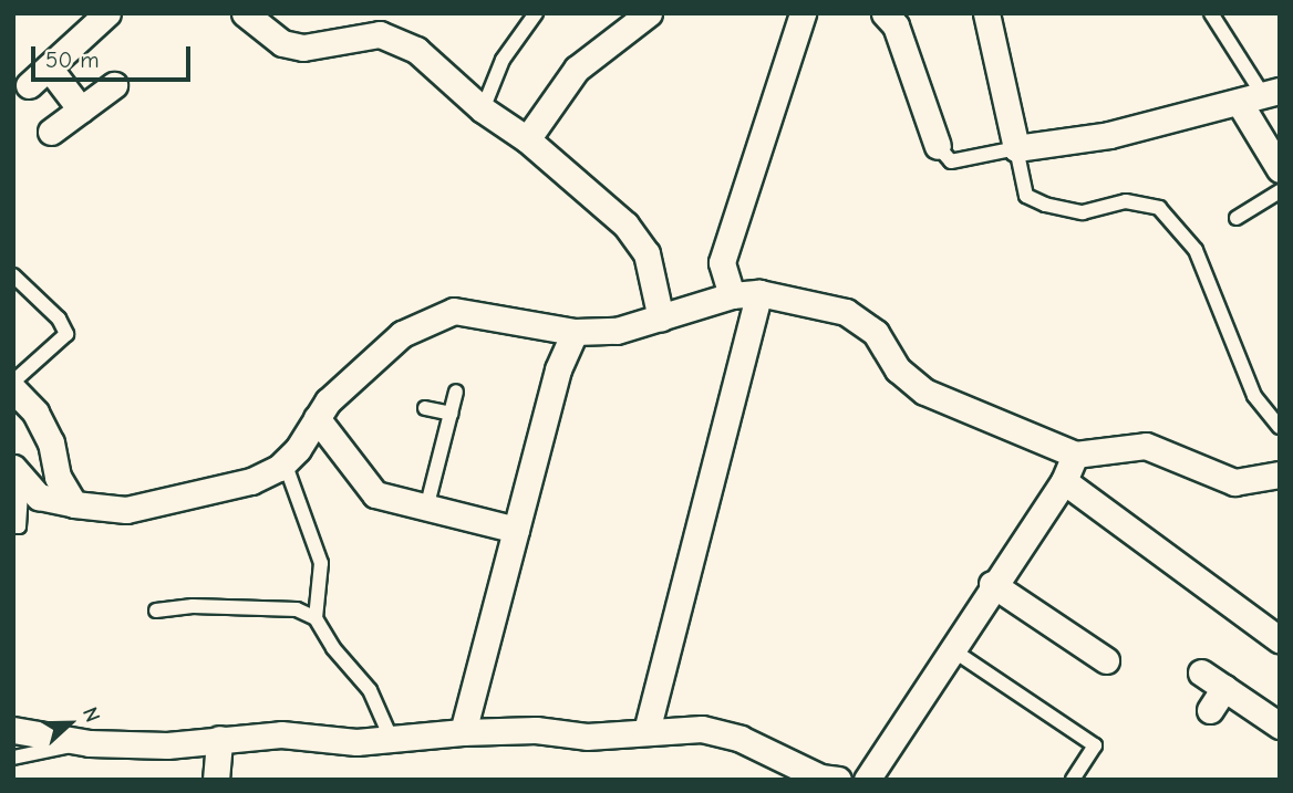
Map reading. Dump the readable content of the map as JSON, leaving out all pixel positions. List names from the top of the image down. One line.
{"scale_bar":"50 m","north":"right"}
